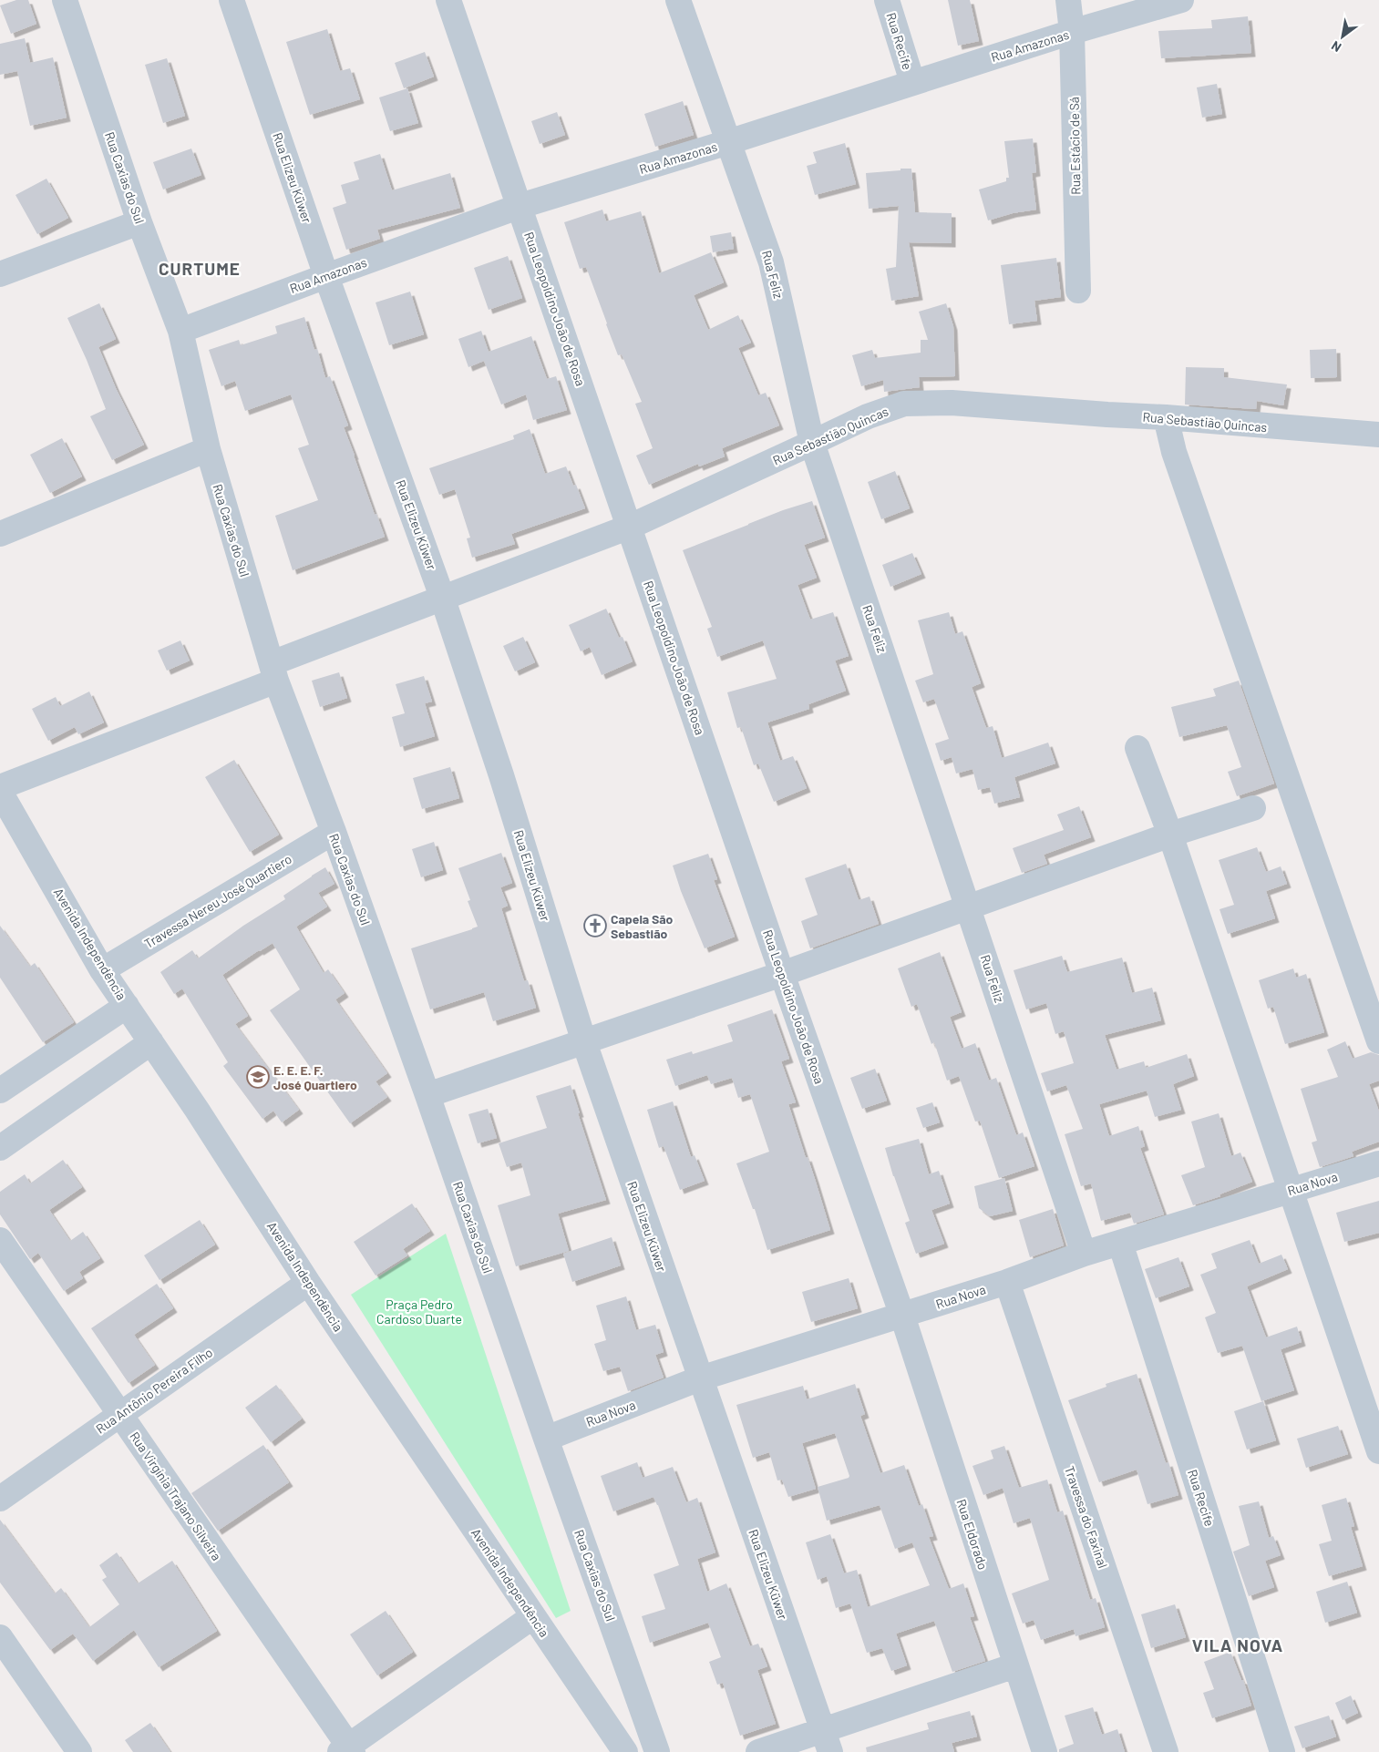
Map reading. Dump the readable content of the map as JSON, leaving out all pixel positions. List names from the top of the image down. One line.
{"streets":{"street":["Rua Recife","Rua Amazonas","Rua Estácio de Sá","Rua Caxias do Sul","Rua Elizeu Küwer","Rua Feliz","Rua Leopoldino João de Rosa","Rua Sebastião Quincas","Travessa Nereu José Quartiero","Avenida Independência","Rua Nova","Rua Antônio Pereira Filho","Rua Virgínia Trajano Silveira","Travessa do Faxinal","Rua Eldorado"]},"crossings":[["Rua Recife","Rua Amazonas"],["Rua Recife","Rua Nova"],["Rua Amazonas","Rua Estácio de Sá"],["Rua Amazonas","Rua Caxias do Sul"],["Rua Amazonas","Rua Elizeu Küwer"],["Rua Amazonas","Rua Feliz"],["Rua Amazonas","Rua Leopoldino João de Rosa"],["Rua Caxias do Sul","Rua Sebastião Quincas"],["Rua Caxias do Sul","Travessa Nereu José Quartiero"],["Rua Caxias do Sul","Rua Nova"],["Rua Elizeu Küwer","Rua Sebastião Quincas"],["Rua Elizeu Küwer","Rua Nova"],["Rua Feliz","Rua Sebastião Quincas"],["Rua Feliz","Rua Nova"],["Rua Leopoldino João de Rosa","Rua Sebastião Quincas"],["Rua Leopoldino João de Rosa","Rua Nova"],["Rua Leopoldino João de Rosa","Rua Eldorado"],["Travessa Nereu José Quartiero","Avenida Independência"],["Avenida Independência","Rua Antônio Pereira Filho"],["Rua Nova","Travessa do Faxinal"],["Rua Nova","Rua Eldorado"],["Rua Antônio Pereira Filho","Rua Virgínia Trajano Silveira"]],"districts":["CURTUME","VILA NOVA"],"parks":["Praça Pedro Cardoso Duarte"],"places":{"church":["Capela São Sebastião"],"school or university":["E. E. E. F. José Quartiero"]},"north":"bottom left"}
